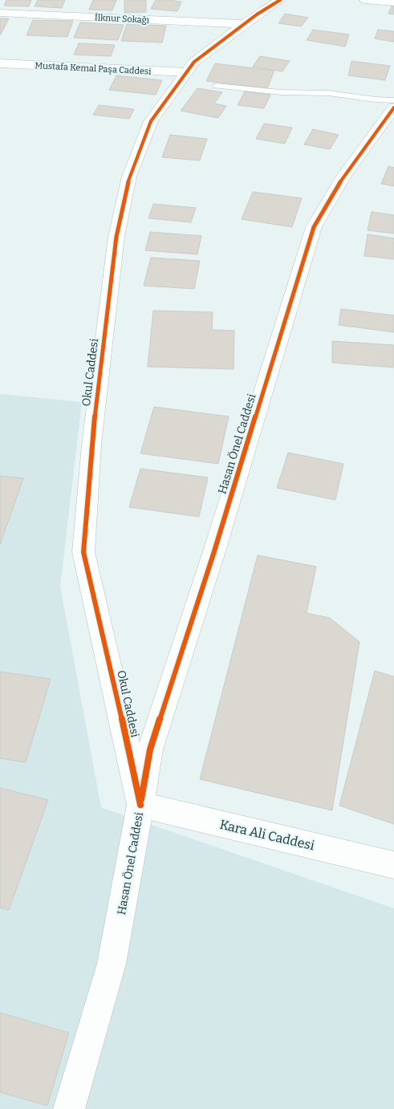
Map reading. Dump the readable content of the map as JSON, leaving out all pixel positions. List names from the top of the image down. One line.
{"streets":{"street":["İlknur Sokağı","Mustafa Kemal Paşa Caddesi","Okul Caddesi","Hasan Önel Caddesi","Kara Ali Caddesi"]},"crossings":[["İlknur Sokağı","Okul Caddesi"],["Mustafa Kemal Paşa Caddesi","Okul Caddesi"],["Okul Caddesi","Hasan Önel Caddesi"],["Okul Caddesi","Kara Ali Caddesi"],["Hasan Önel Caddesi","Kara Ali Caddesi"]]}
